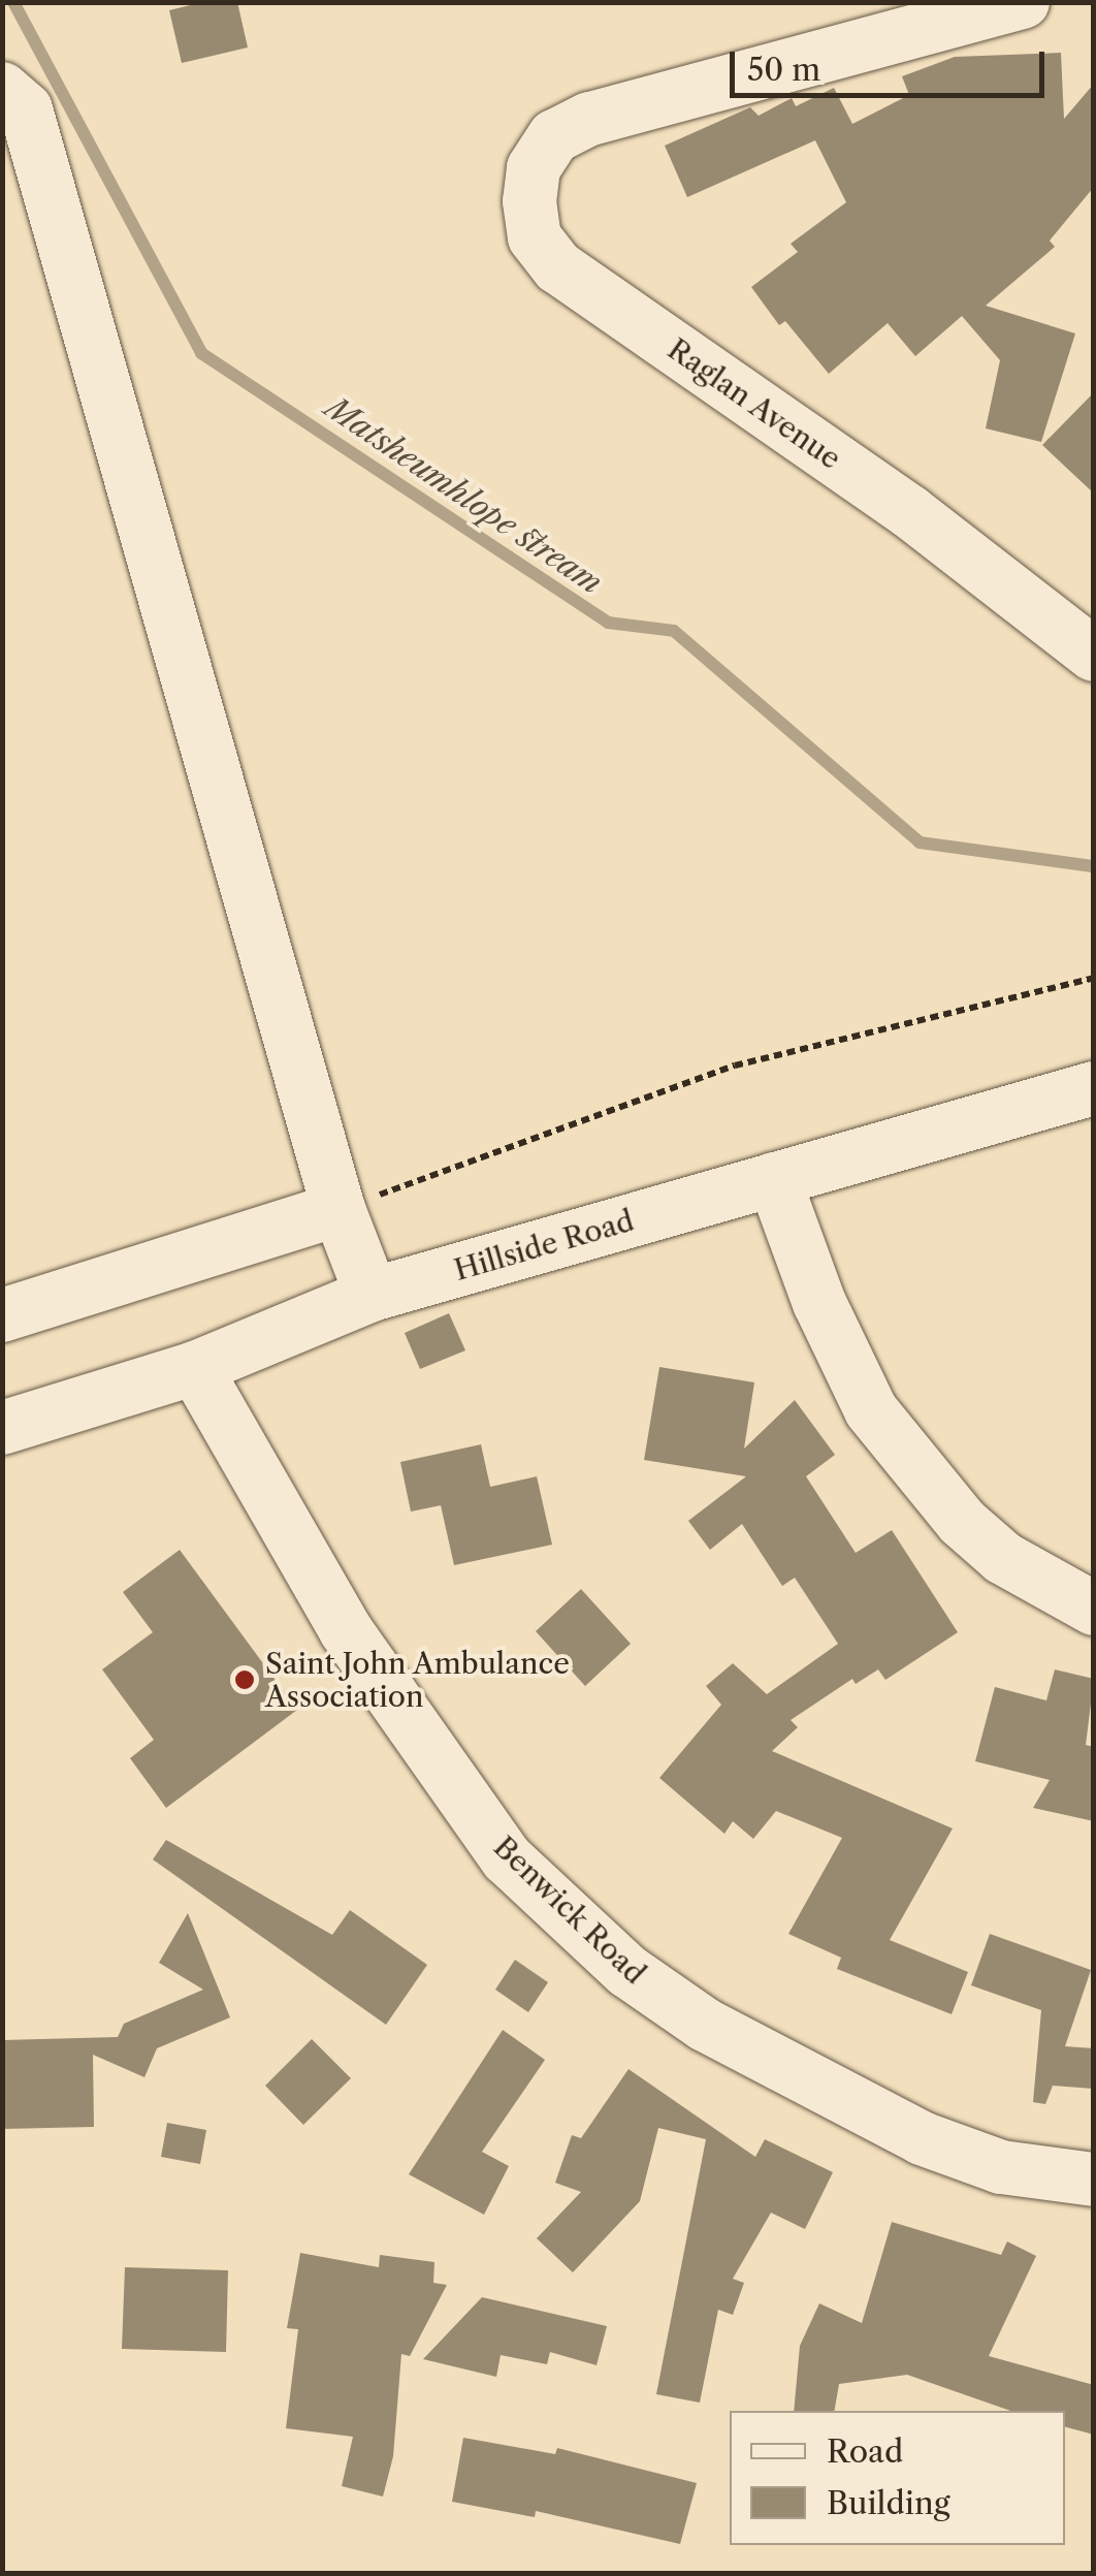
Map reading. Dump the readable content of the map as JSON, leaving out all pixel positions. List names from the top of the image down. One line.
{"streets":{"street":["Raglan Avenue","Hillside Road","Benwick Road"]},"crossings":[["Hillside Road","Benwick Road"]],"water":["Matsheumhlope stream"],"places":["Saint John Ambulance Association"],"legend":["Road","Building"],"scale_bar":"50 m"}
